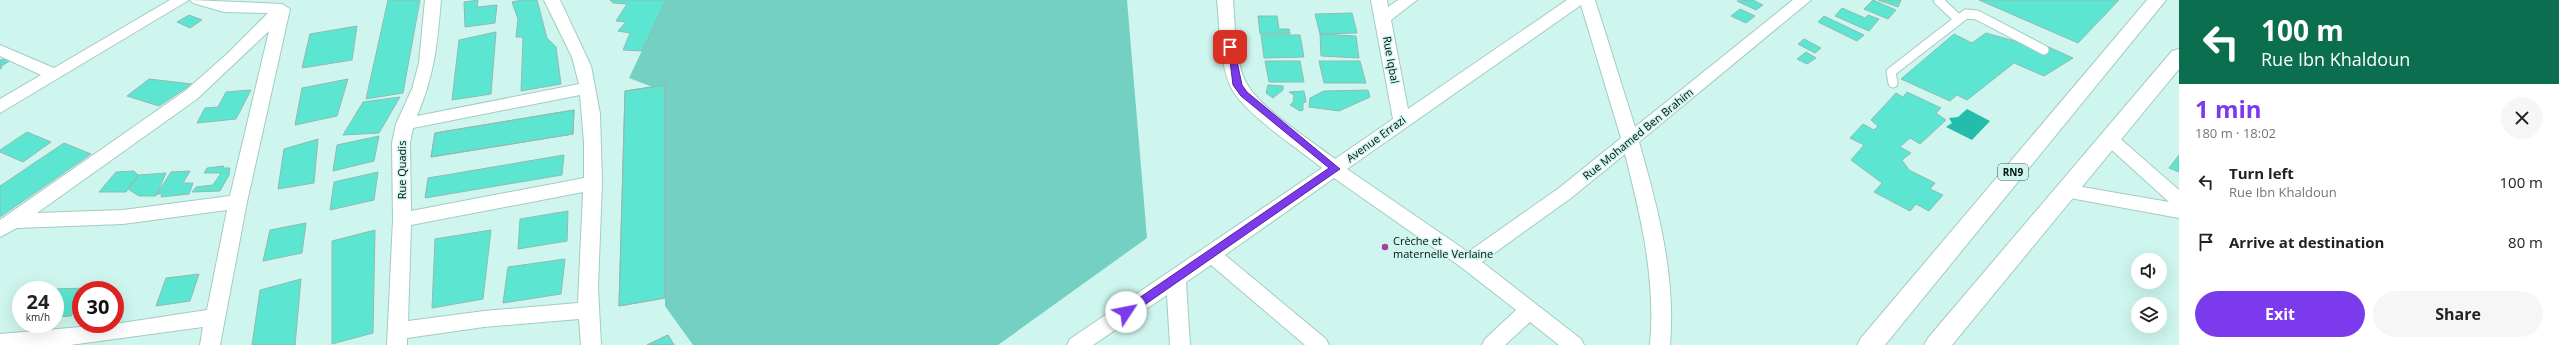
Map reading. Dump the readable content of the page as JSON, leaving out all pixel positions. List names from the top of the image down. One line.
{"streets":{"main road":["RN9"],"street":["Rue Iqbal","Rue Mohamed Ben Brahim","Avenue Errazi","Rue Quadis"]},"crossings":[["Rue Iqbal","Avenue Errazi"]],"places":["Crèche et maternelle Verlaine"],"page":{"turn":["100 m","Rue Ibn Khaldoun"],"heading":["1 min","180 m · 18:02"],"list":[{"name":"Turn left","note":"Rue Ibn Khaldoun","value":"100 m"},{"name":"Arrive at destination","value":"80 m"}],"speed":"24 km/h","limit":"30","buttons":["Exit","Share"]}}
